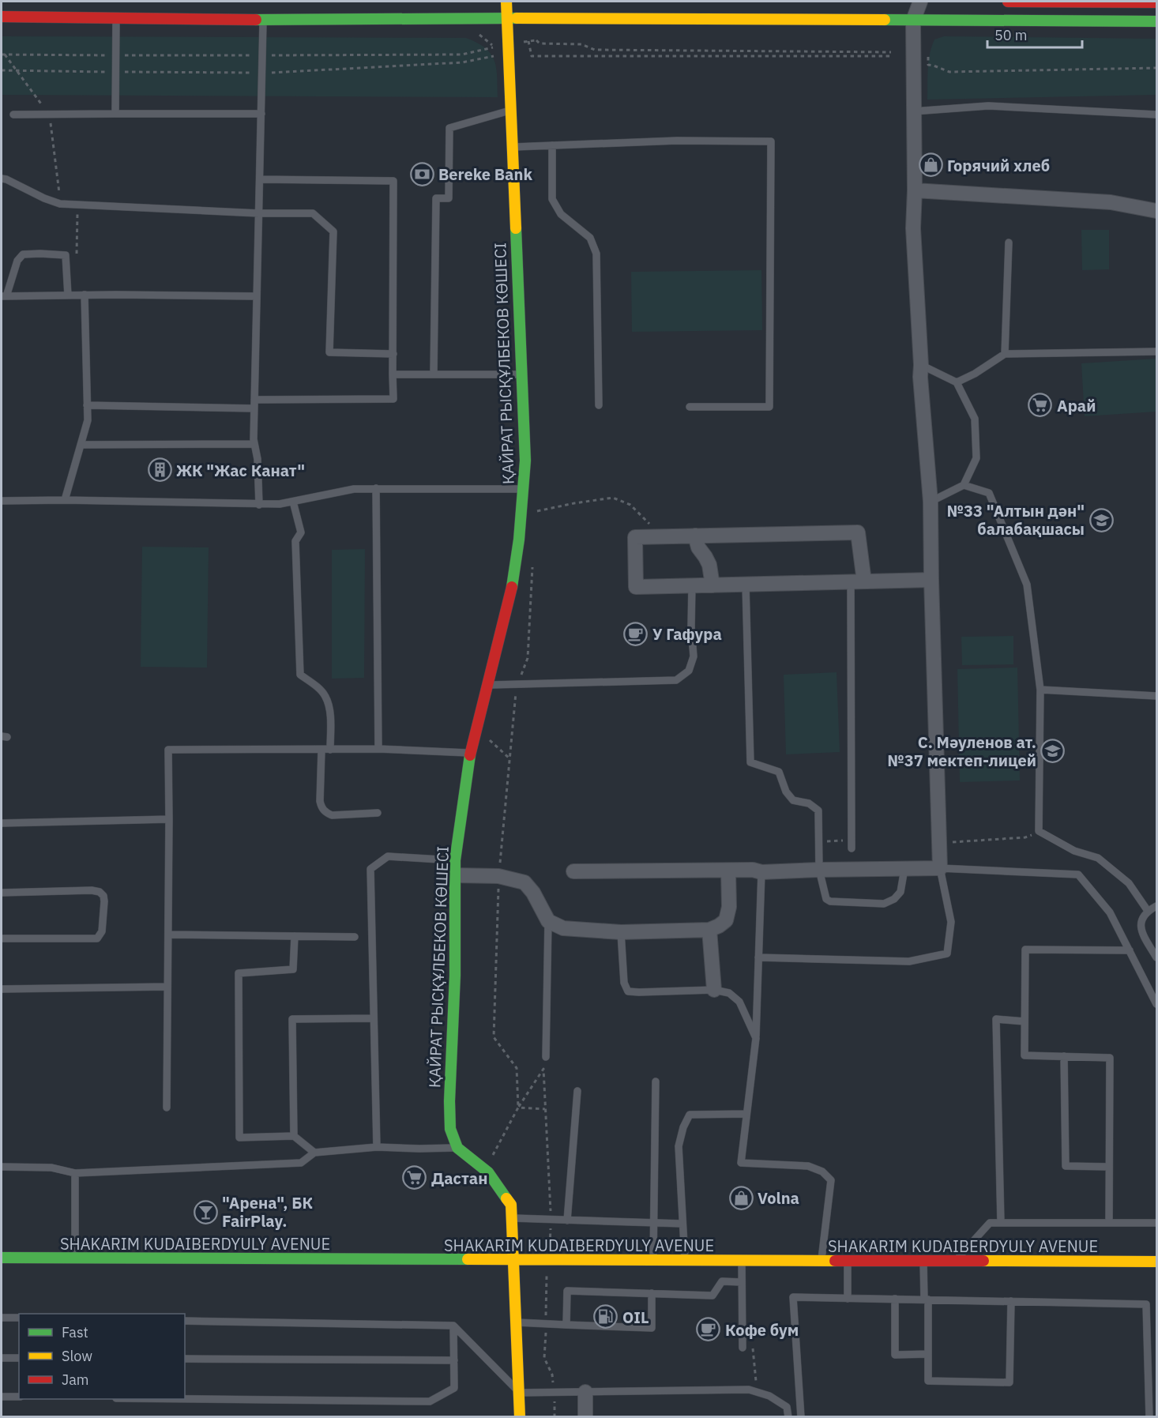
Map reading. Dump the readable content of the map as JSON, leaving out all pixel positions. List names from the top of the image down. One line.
{"streets":{"main road":["ҚАЙРАТ РЫСҚҰЛБЕКОВ КӨШЕСІ","SHAKARIM KUDAIBERDYULY AVENUE"]},"places":{"shop":["Горячий хлеб","Volna"],"bank":["Bereke Bank"],"supermarket":["Арай","Дастан"],"building":["ЖК \"Жас Канат\""],"school or university":["№33 \"Алтын дән\" балабақшасы","С. Мәуленов ат. №37 мектеп-лицей"],"cafe":["У Гафура","Кофе бум"],"bar":["\"Арена\", БК FairPlay."],"fuel station":["OIL"]},"legend":["Fast","Slow","Jam"],"scale_bar":"50 m"}
